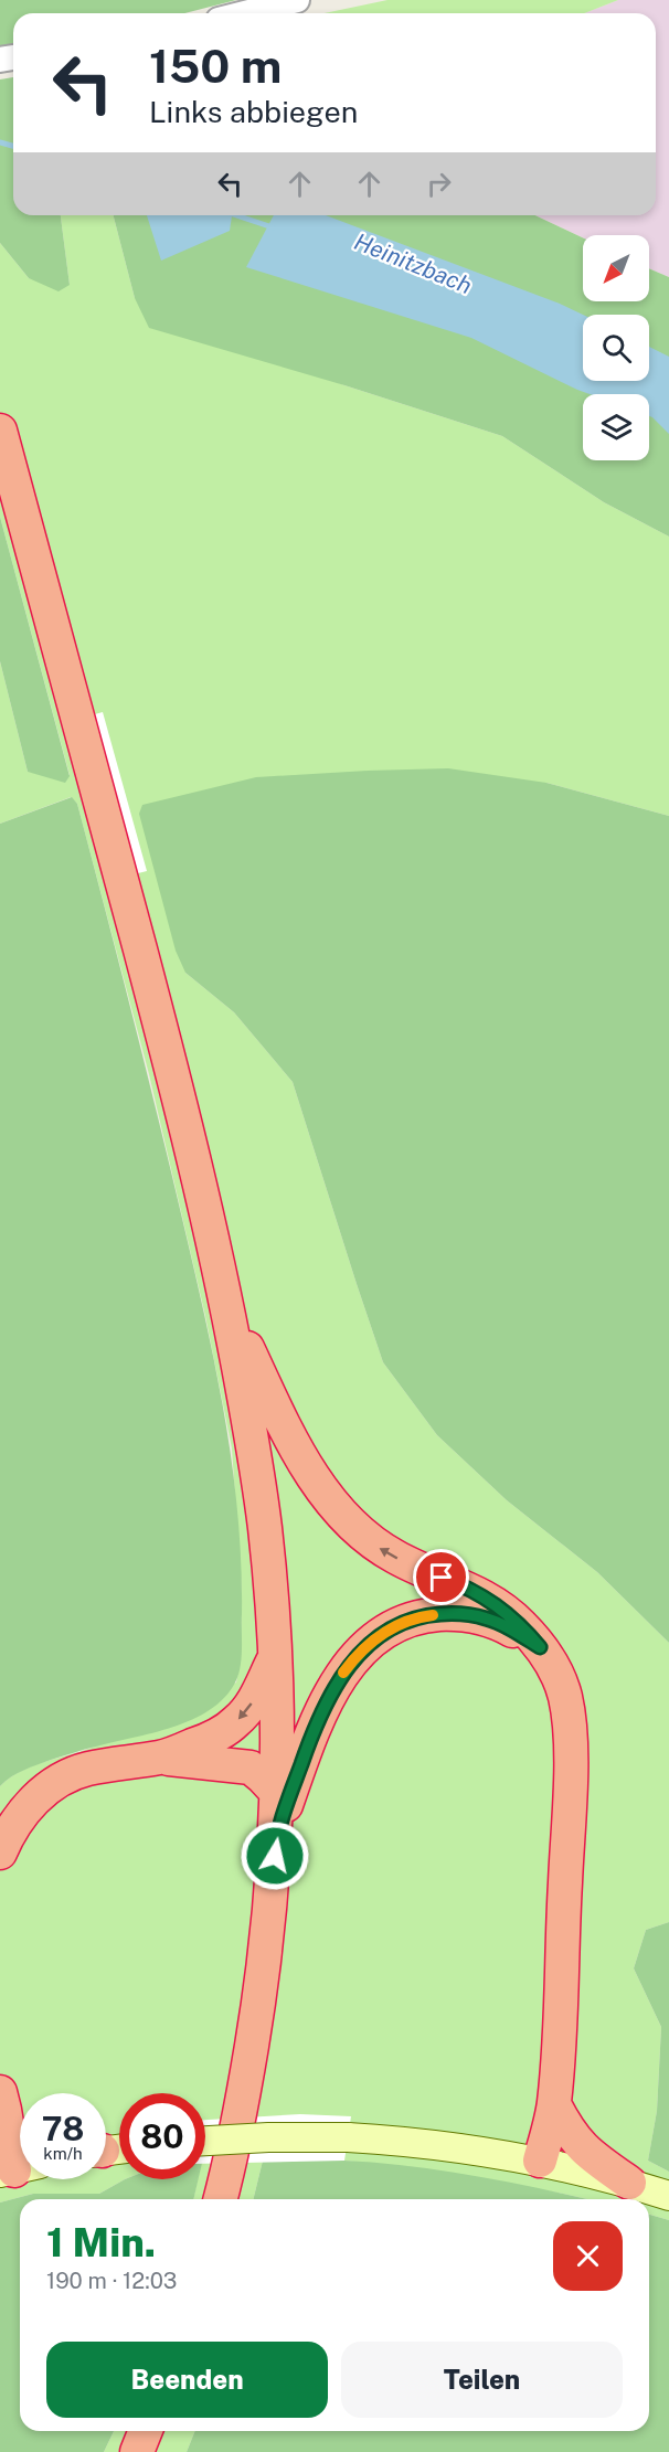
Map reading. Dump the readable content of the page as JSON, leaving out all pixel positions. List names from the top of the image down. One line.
{"water":["Heinitzbach"],"north":"bottom left","page":{"turn":["150 m","Links abbiegen"],"speed":"78 km/h","limit":"80","heading":["1 Min.","190 m · 12:03"],"buttons":["Beenden","Teilen"]}}
